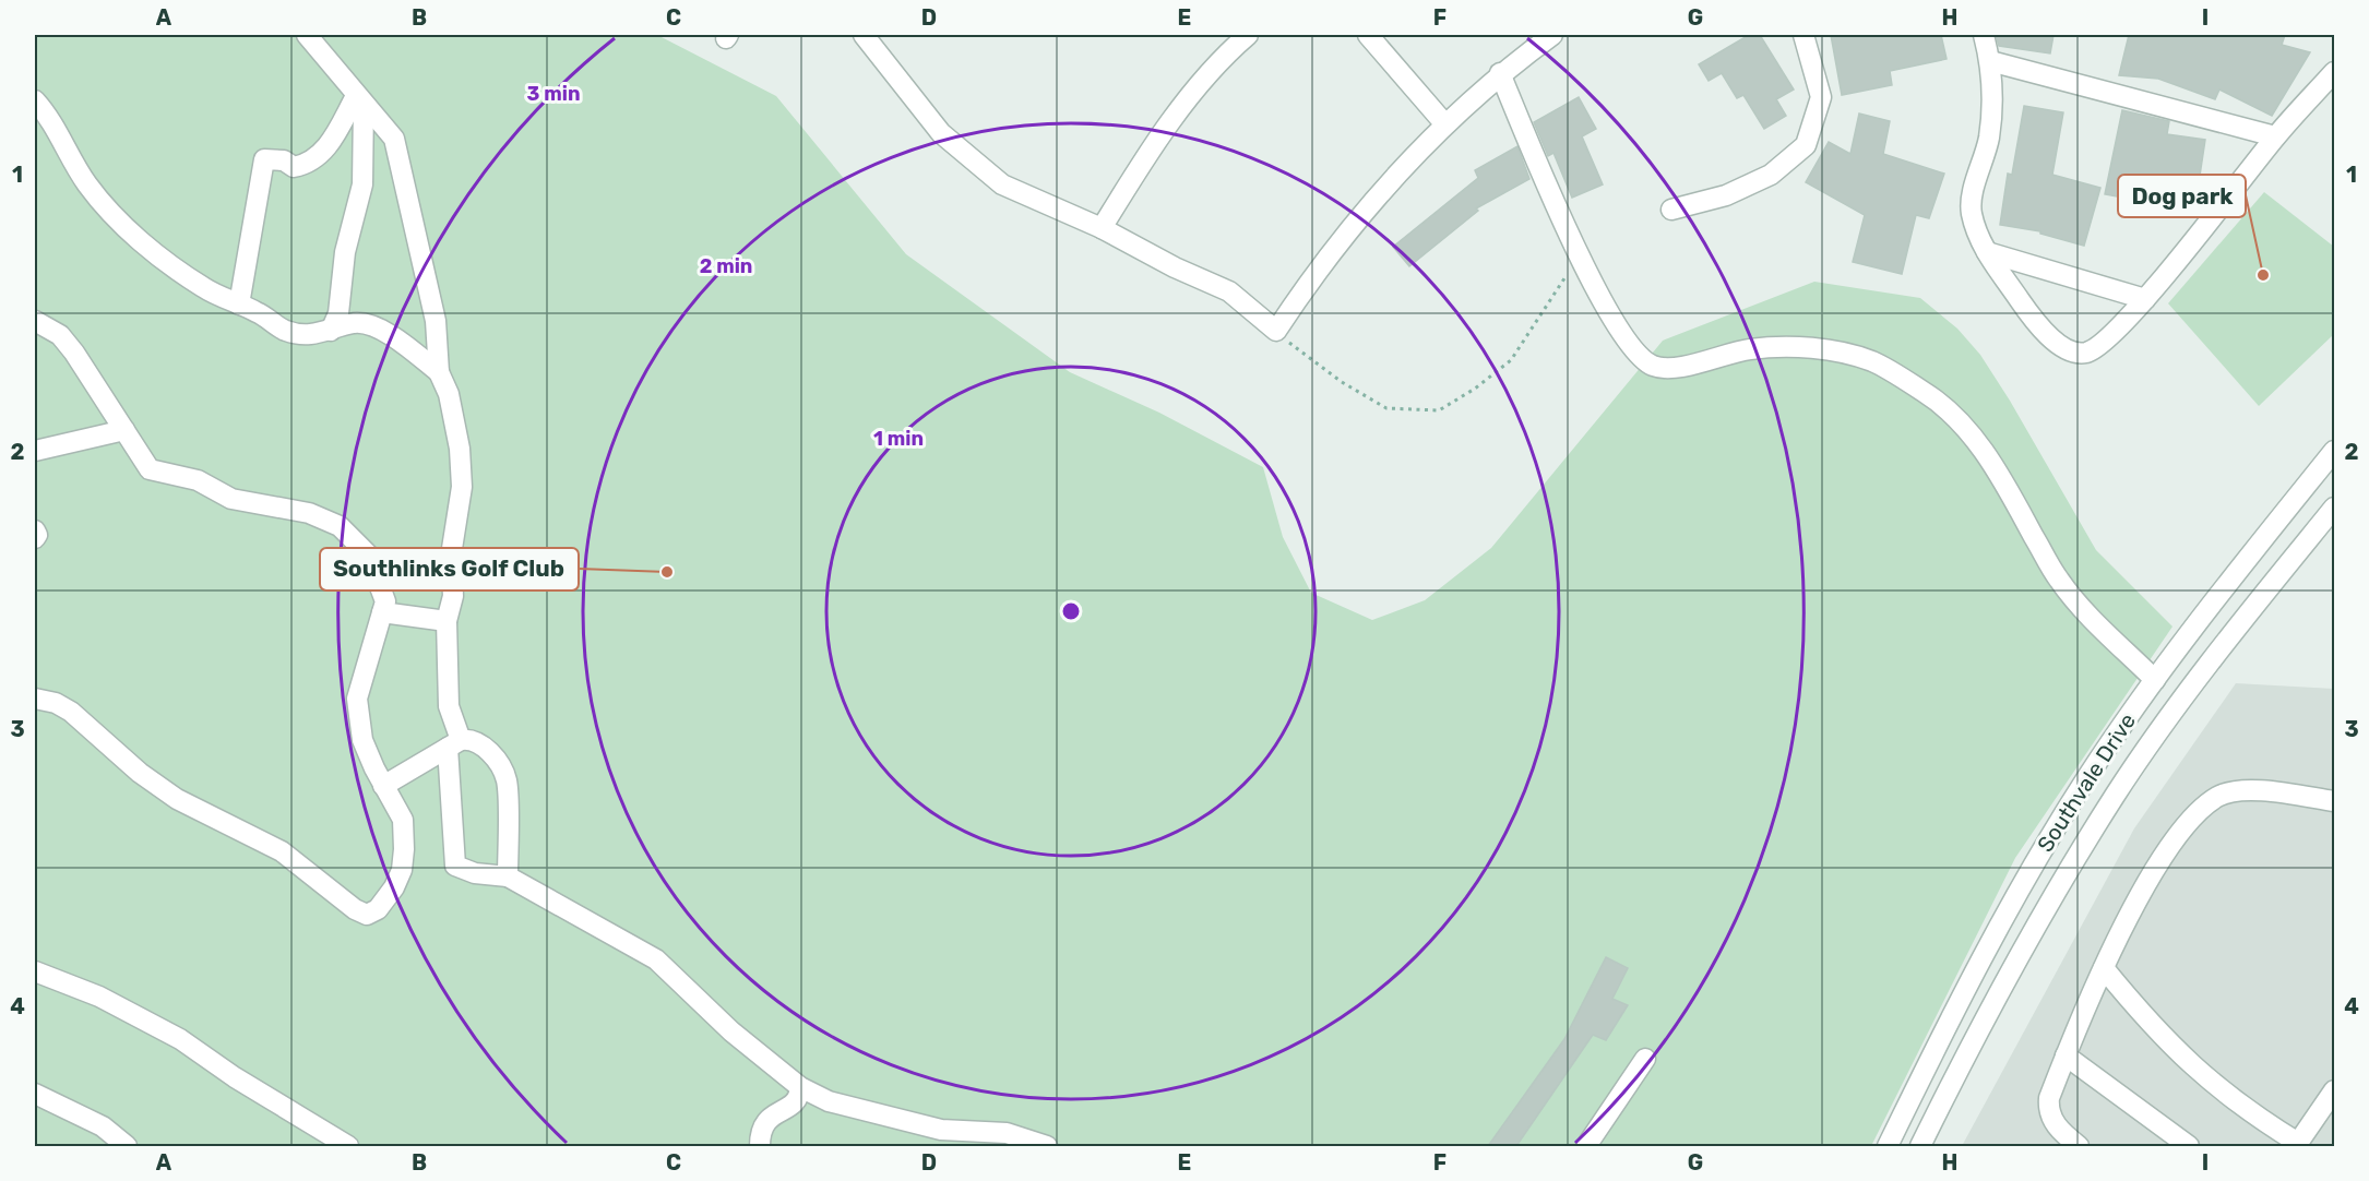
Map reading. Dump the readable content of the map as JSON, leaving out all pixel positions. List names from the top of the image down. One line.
{"streets":{"street":["Southvale Drive"]},"places":["Dog park","Southlinks Golf Club"],"grid":{"columns":["A","B","C","D","E","F","G","H","I"],"rows":["1","2","3","4"]},"rings":["3 min","2 min","1 min"]}
